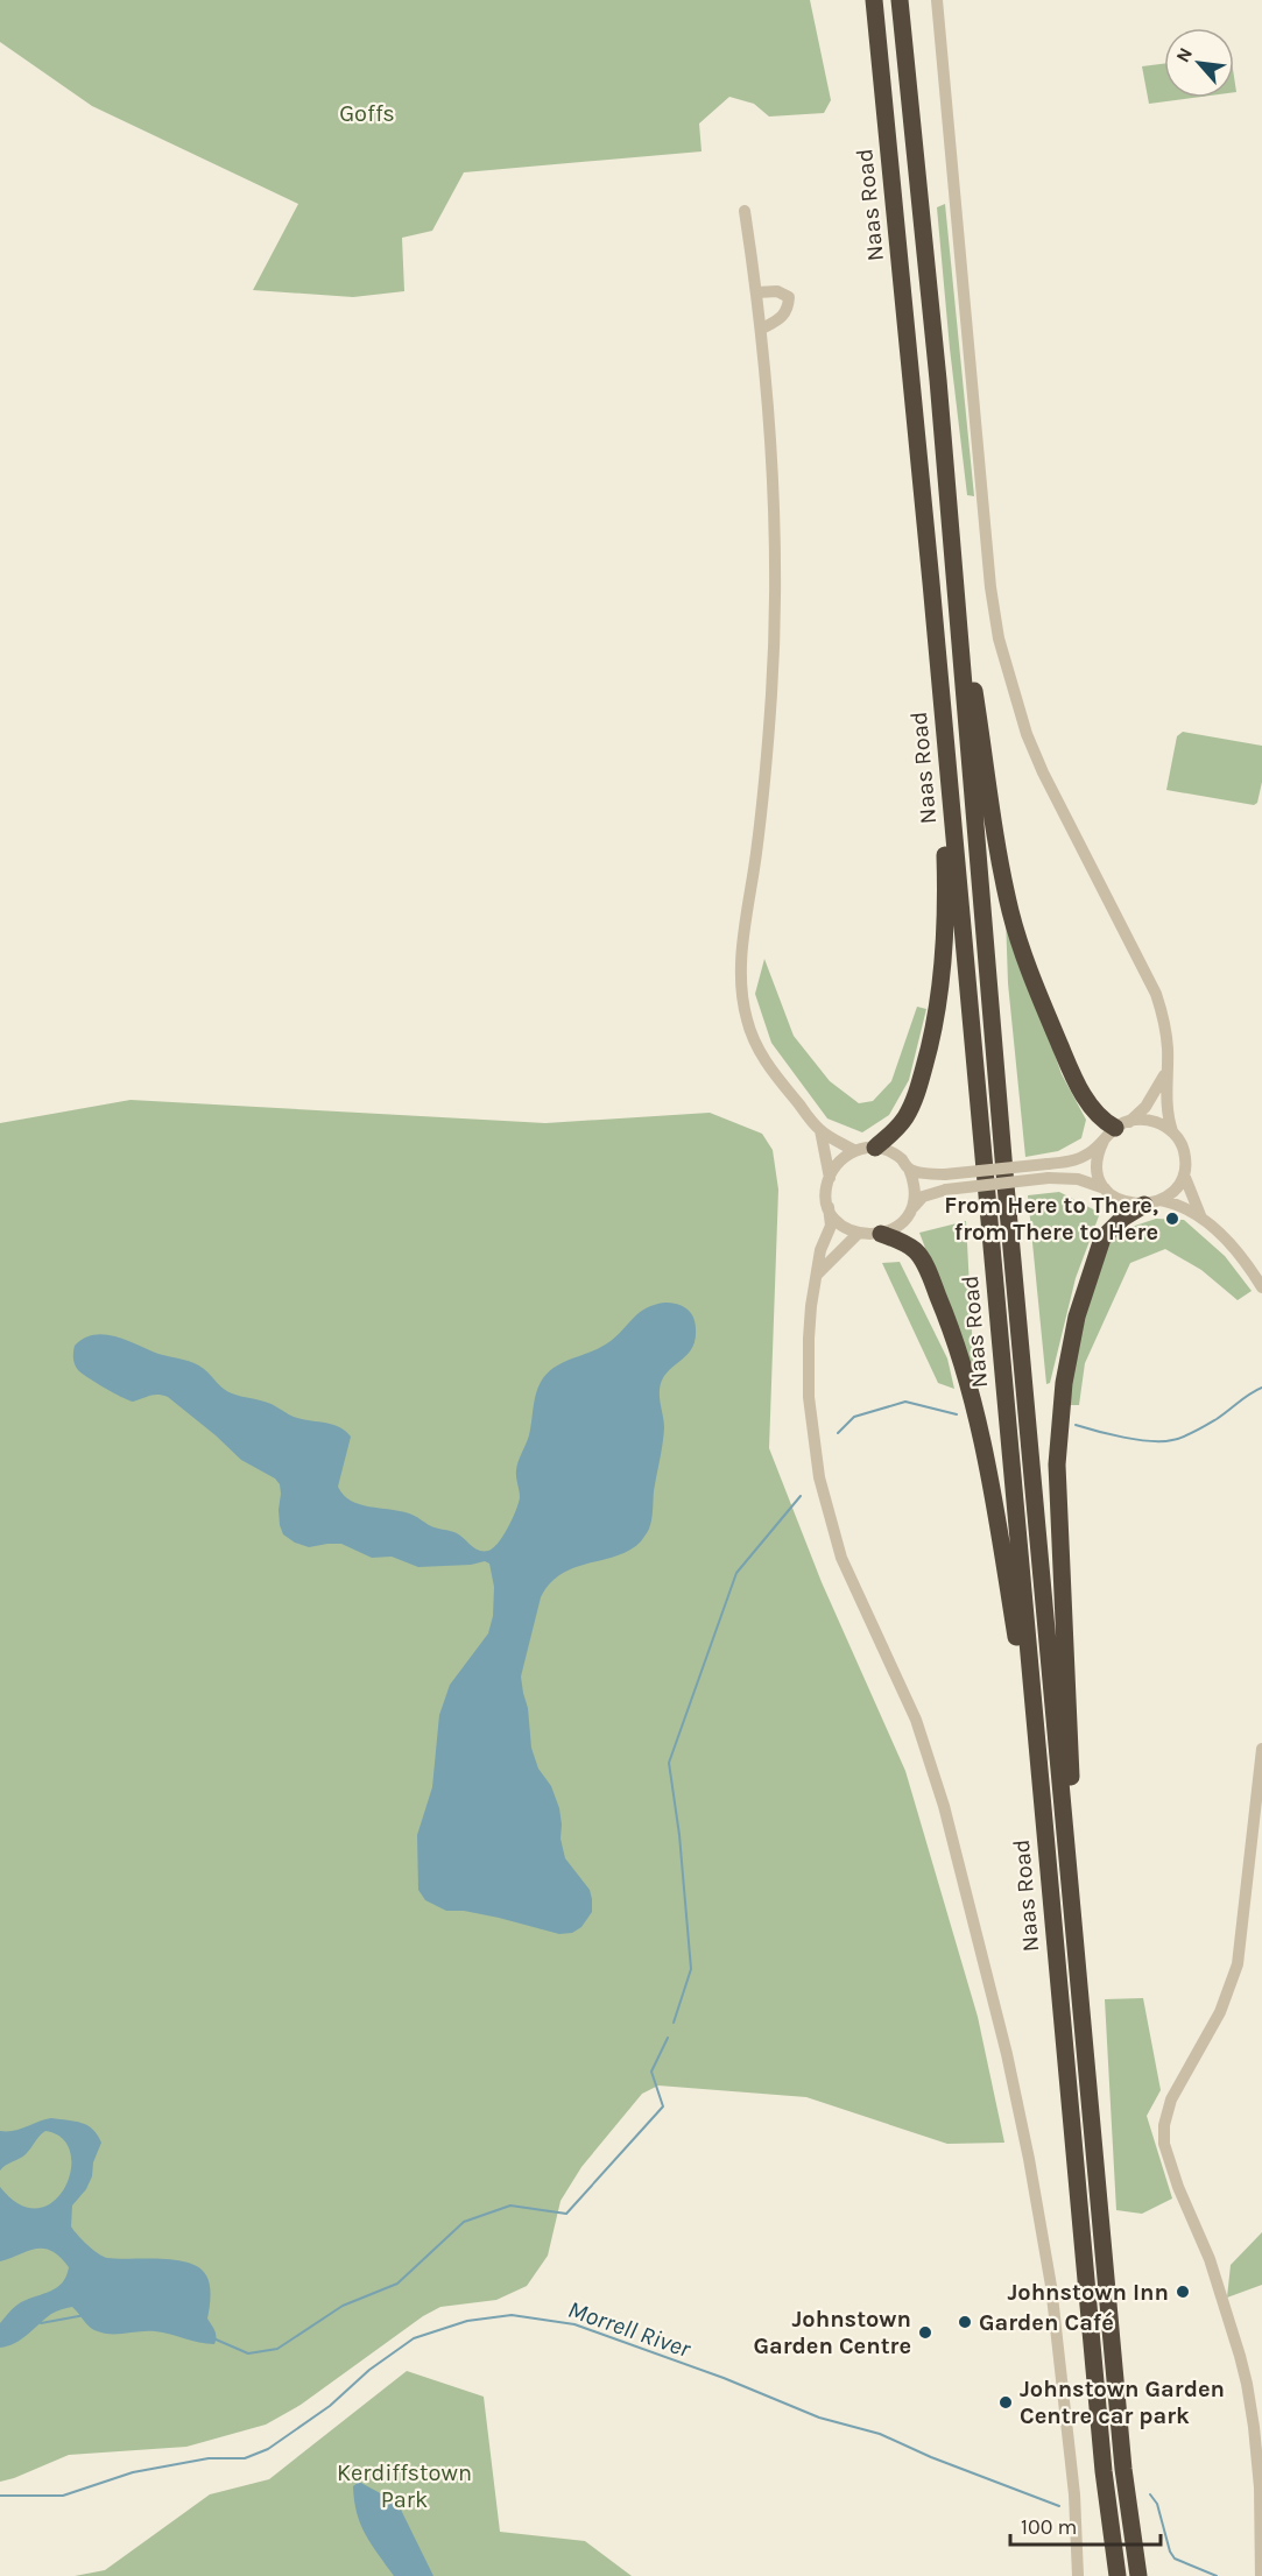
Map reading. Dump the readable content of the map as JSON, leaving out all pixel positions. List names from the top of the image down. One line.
{"streets":{"highway":["Naas Road"]},"water":["Morrell River"],"parks":["Goffs","Kerdiffstown Park"],"places":["From Here to There, from There to Here","Johnstown Inn","Garden Café","Johnstown Garden Centre","Johnstown Garden Centre car park"],"scale_bar":"100 m","north":"top left"}
